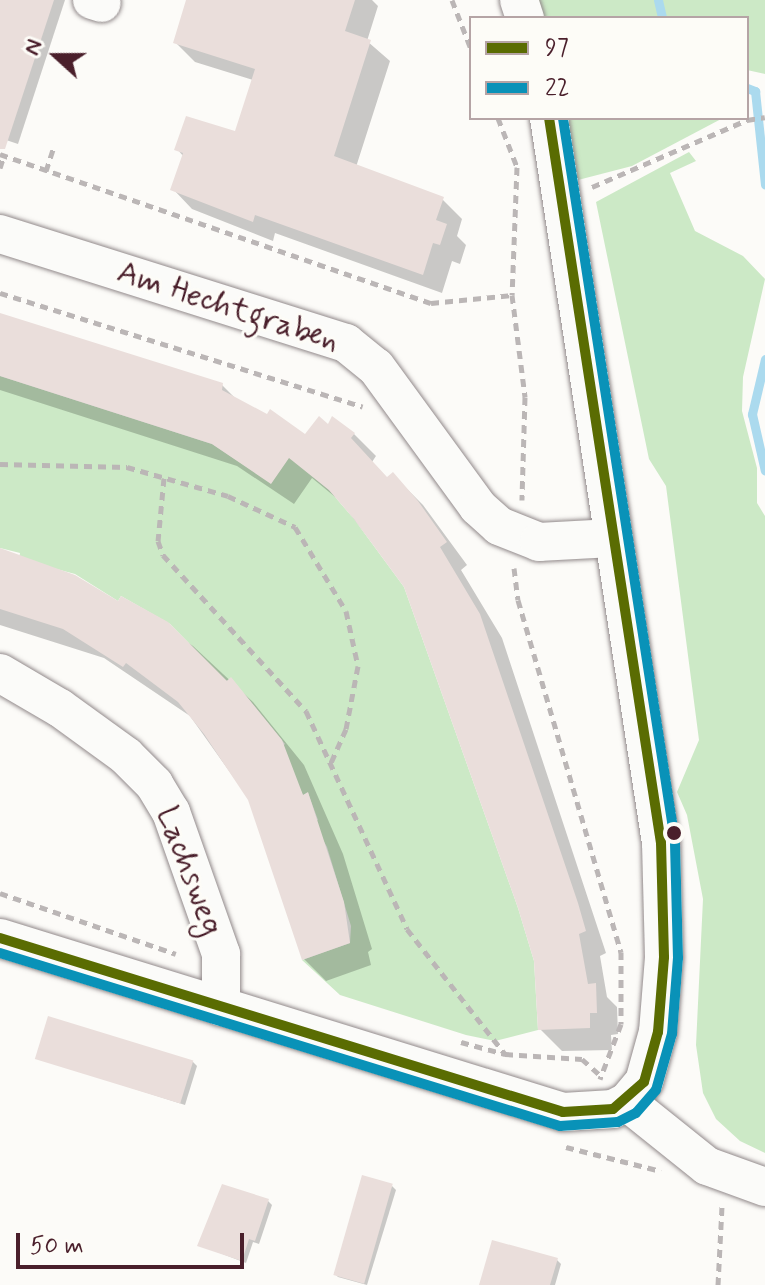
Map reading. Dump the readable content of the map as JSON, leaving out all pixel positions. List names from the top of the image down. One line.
{"streets":{"street":["Am Hechtgraben","Lachsweg"]},"lines":["transit line 97","transit line 22"],"legend":["97","22"],"scale_bar":"50 m","north":"left"}
